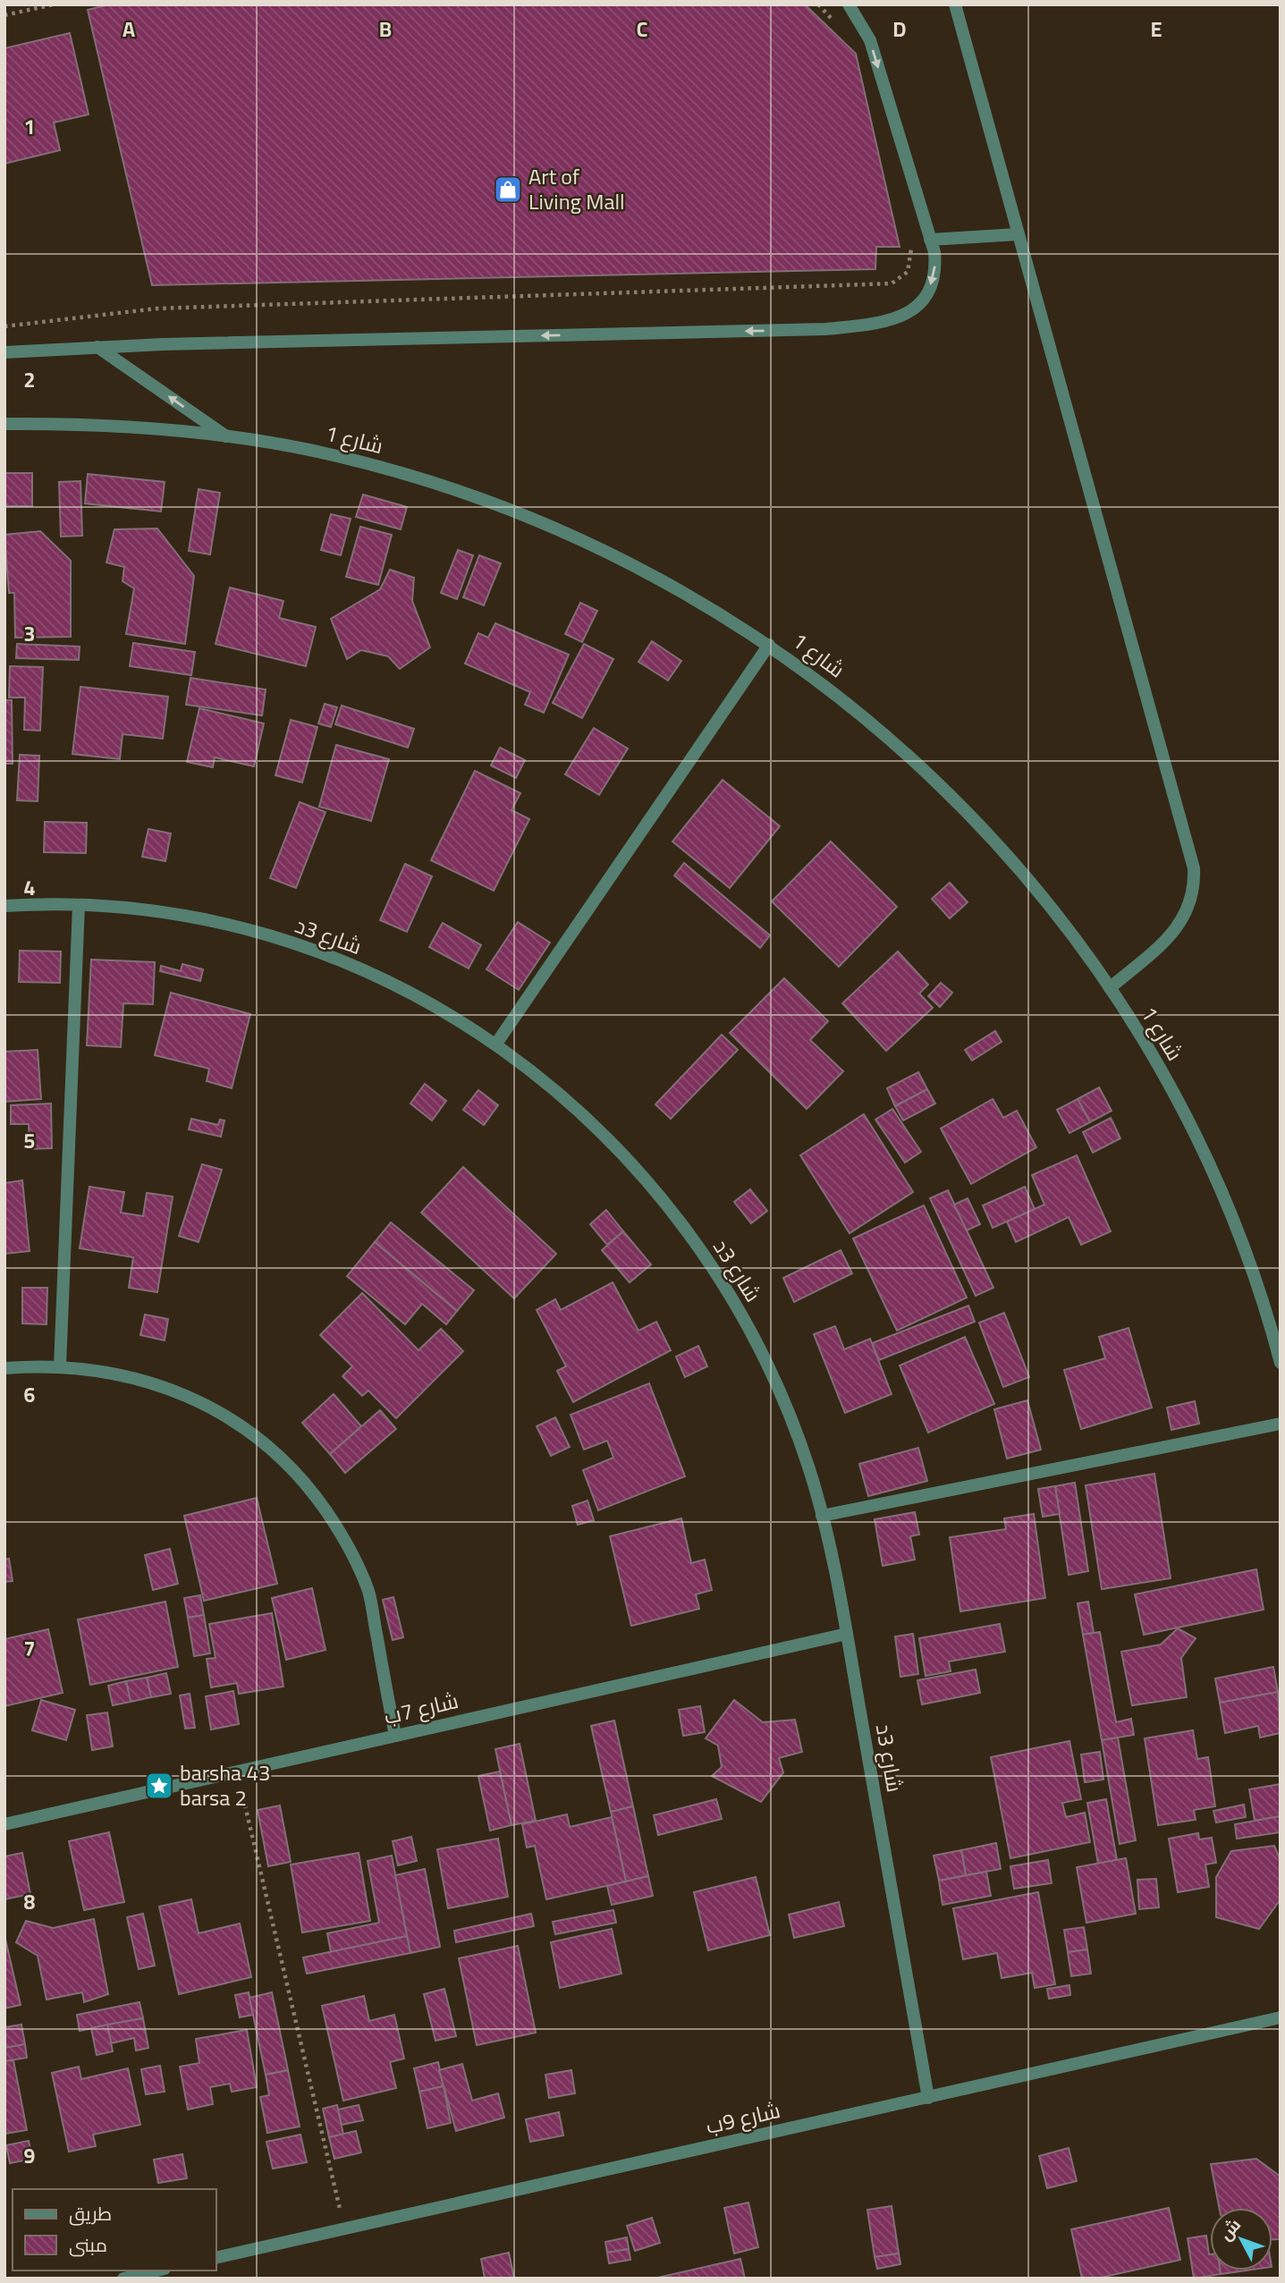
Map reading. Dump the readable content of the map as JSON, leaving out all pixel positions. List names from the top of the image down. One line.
{"streets":{"street":["شارع 1","شارع 3د","شارع 7ب","شارع 9ب"]},"crossings":[["شارع 3د","شارع 7ب"],["شارع 3د","شارع 9ب"]],"places":{"shop":["Art of Living Mall"],"place":["barsha 43 barsa 2"]},"legend":["طريق","مبنى"],"north":"top left","grid":{"columns":["A","B","C","D","E"],"rows":["1","2","3","4","5","6","7","8","9"]}}
